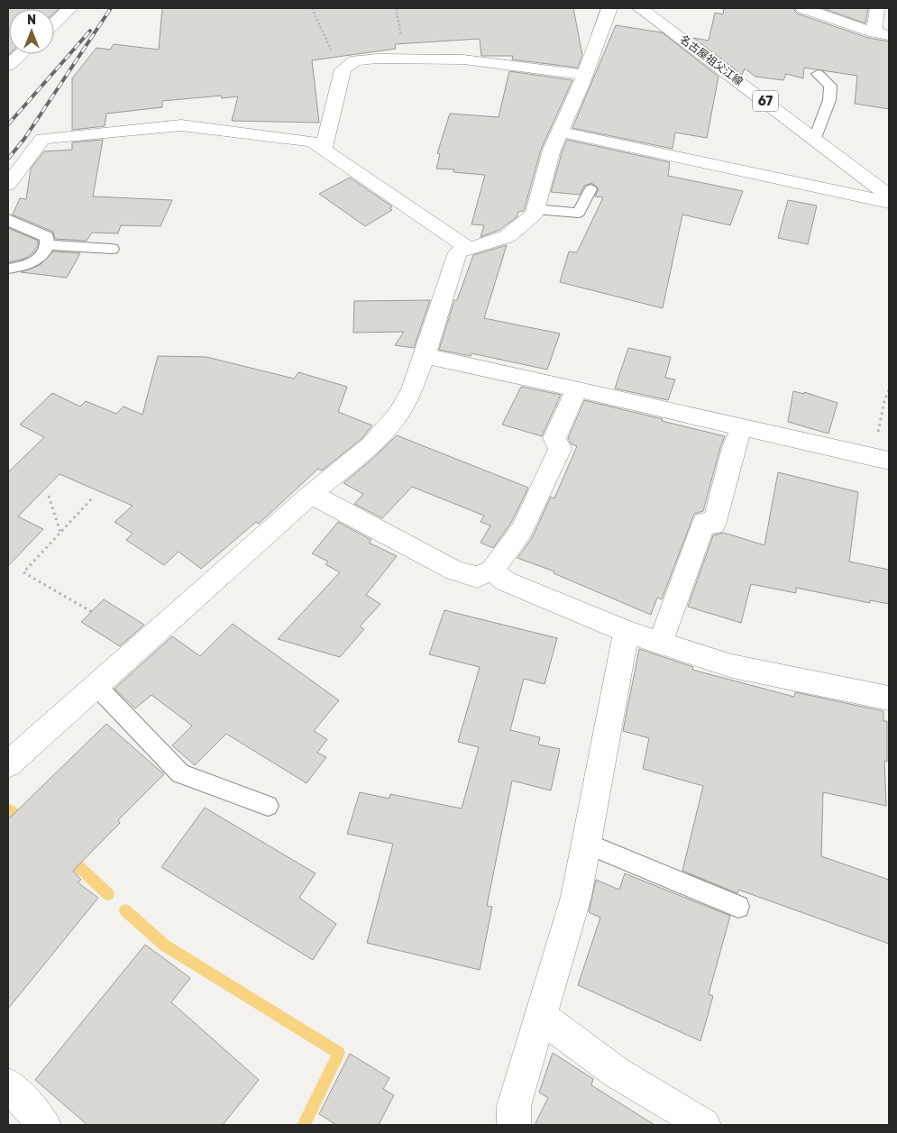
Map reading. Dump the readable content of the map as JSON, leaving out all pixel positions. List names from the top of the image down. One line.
{"streets":{"street":["名古屋祖父江線","67"]},"north":"top"}
